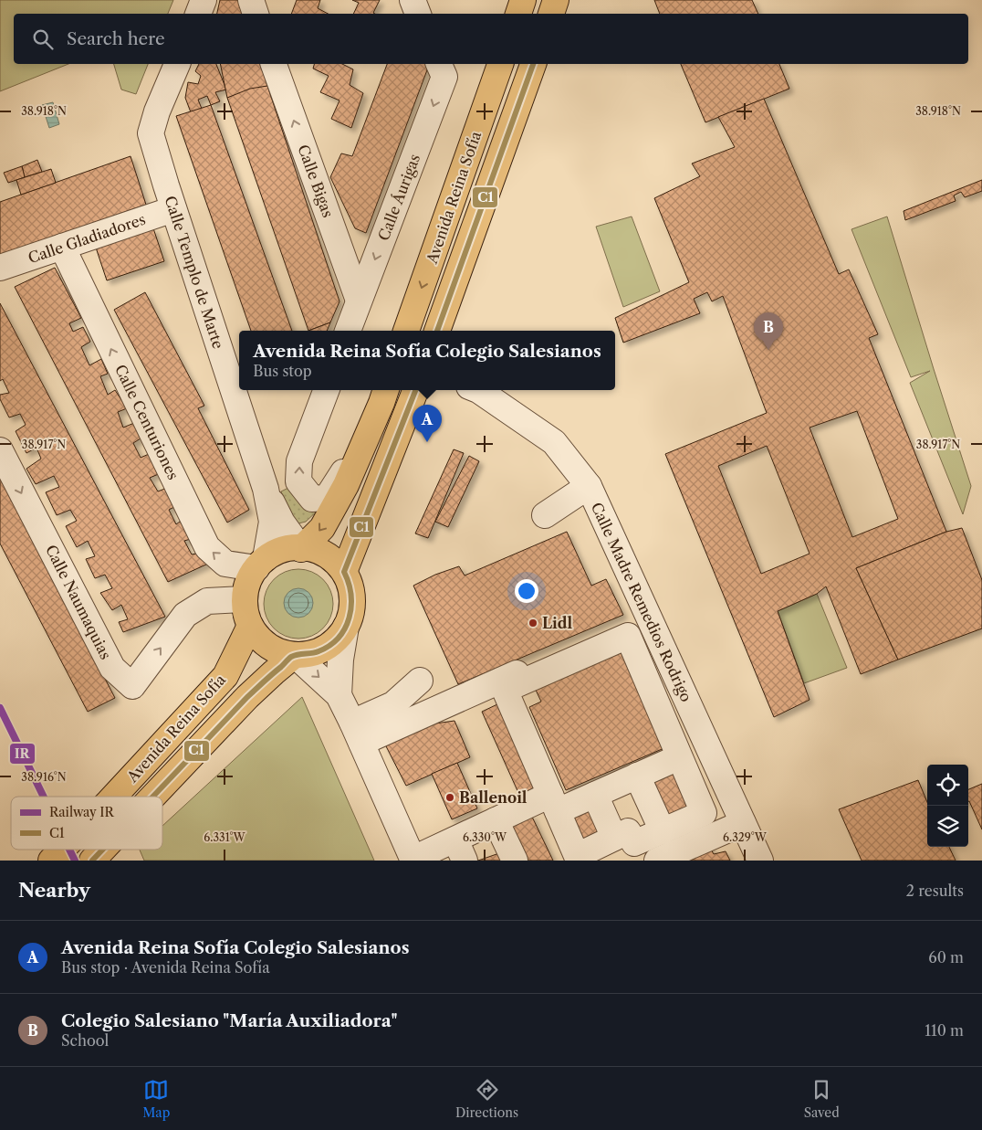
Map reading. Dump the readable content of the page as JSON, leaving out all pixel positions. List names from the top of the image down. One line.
{"streets":{"highway":["Avenida Reina Sofía"],"street":["Calle Bigas","Calle Áurigas","Calle Gladiadores","Calle Templo de Marte","Calle Centuriones","Calle Naumaquias","Calle Madre Remedios Rodrigo"]},"crossings":[["Calle Bigas","Calle Áurigas"],["Avenida Reina Sofía","Calle Templo de Marte"],["Avenida Reina Sofía","Calle Centuriones"],["Avenida Reina Sofía","Calle Naumaquias"],["Calle Gladiadores","Calle Templo de Marte"],["Calle Gladiadores","Calle Centuriones"],["Calle Templo de Marte","Calle Centuriones"],["Calle Templo de Marte","Calle Naumaquias"],["Calle Centuriones","Calle Naumaquias"]],"one_way":["Calle Bigas","Calle Áurigas","Calle Centuriones"],"places":["Lidl","Ballenoil"],"lines":["transit line C1","rail line IR"],"legend":["Railway IR","C1"],"page":{"search":"Search here","pins":["B","A"],"popup":["Avenida Reina Sofía Colegio Salesianos","Bus stop"],"heading":["Nearby","2 results"],"list":[{"mark":"A","name":"Avenida Reina Sofía Colegio Salesianos","note":"Bus stop · Avenida Reina Sofía","value":"60 m"},{"mark":"B","name":"Colegio Salesiano \"María Auxiliadora\"","note":"School","value":"110 m"}],"nav":["Map","Directions","Saved"]},"coordinates":["38.918°N","38.917°N","38.916°N","6.331°W","6.330°W","6.329°W"]}
